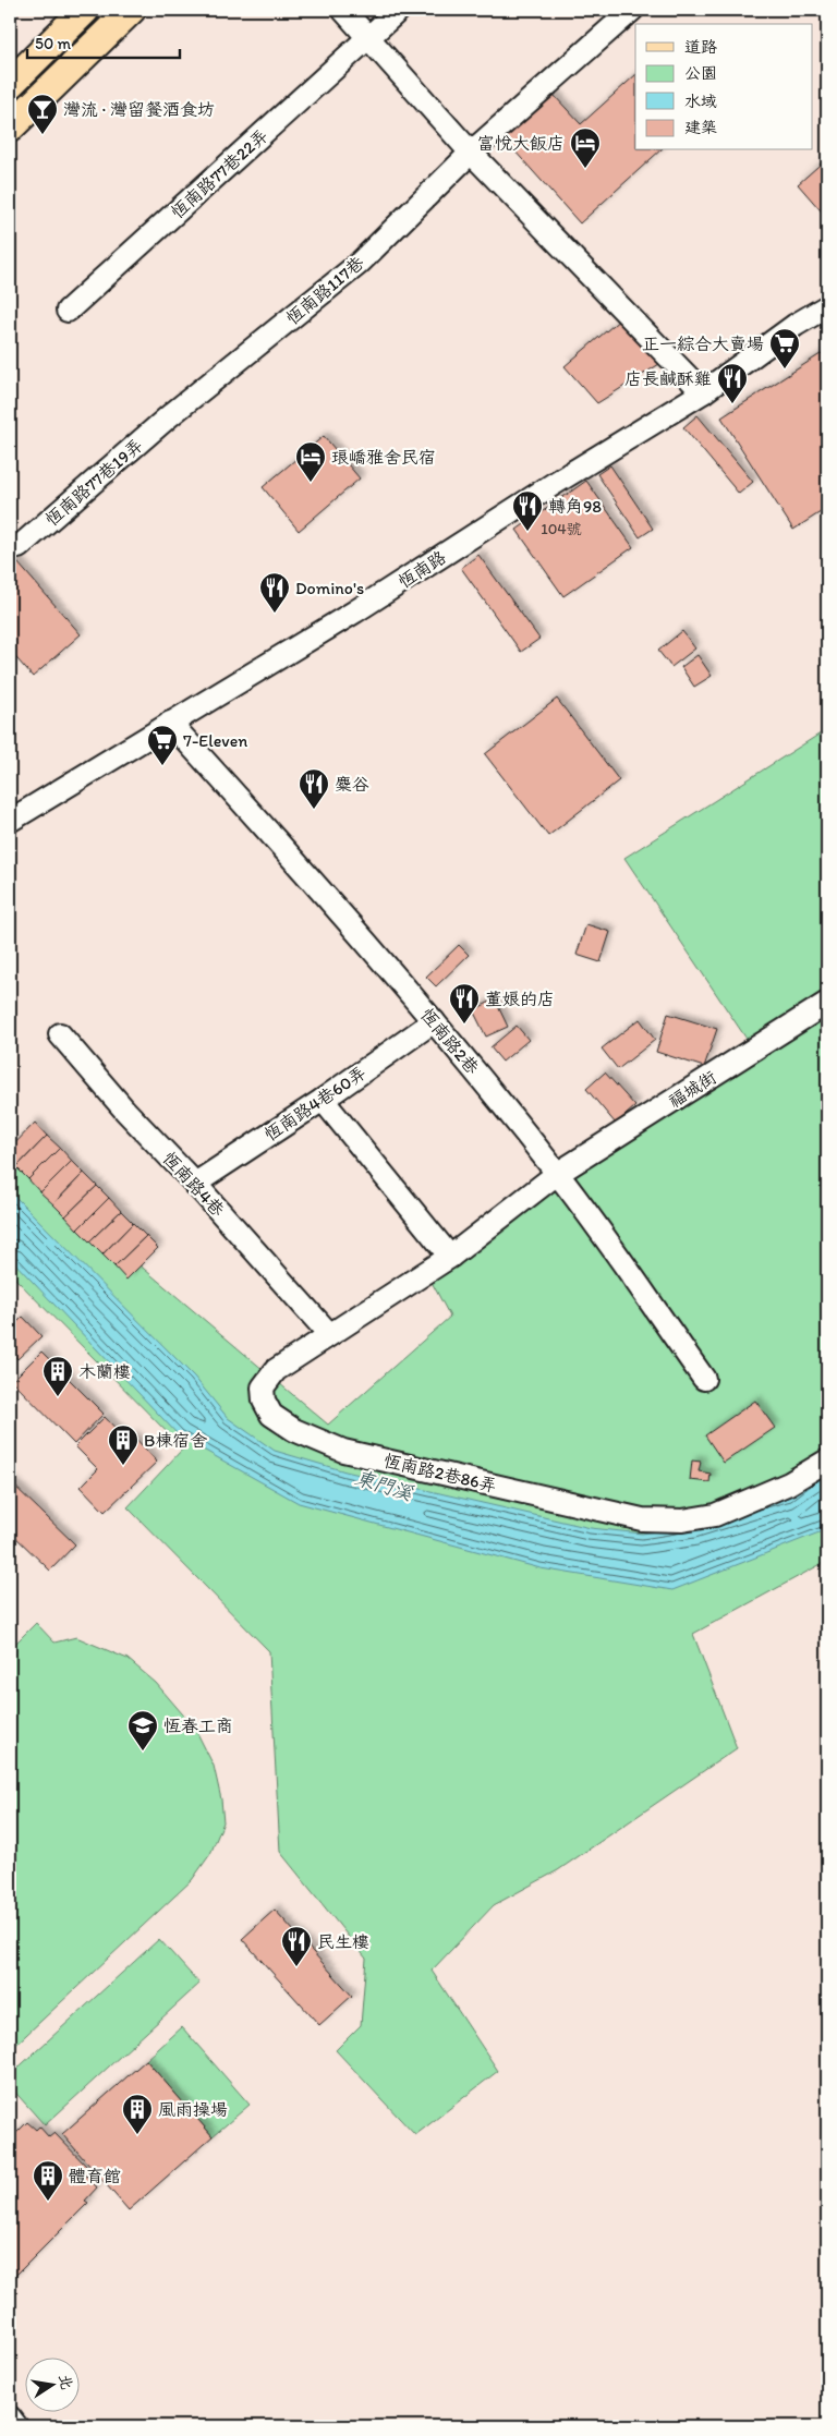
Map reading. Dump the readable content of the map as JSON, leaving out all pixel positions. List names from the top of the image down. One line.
{"streets":{"street":["恆南路77巷22弄","恆南路117巷","恆南路77巷19弄","恆南路","恆南路2巷","福城街","恆南路4巷60弄","恆南路4巷","恆南路2巷86弄"]},"crossings":[["恆南路117巷","恆南路77巷19弄"],["恆南路","恆南路2巷"],["恆南路2巷","福城街"],["恆南路2巷","恆南路4巷60弄"],["恆南路2巷","恆南路2巷86弄"],["福城街","恆南路2巷86弄"],["恆南路4巷60弄","恆南路4巷"],["恆南路4巷","恆南路2巷86弄"]],"water":["東門溪"],"places":{"bar":["灣流 · 灣留餐酒食坊"],"hotel":["富悅大飯店","琅嶠雅舍民宿"],"supermarket":["正一綜合大賣場","7-Eleven"],"restaurant":["店長鹹酥雞","轉角98","Domino's","麋谷","董娘的店","民生樓"],"building":["木蘭樓","B棟宿舍","風雨操場","體育館"],"school or university":["恆春工商"]},"house_numbers":["104號"],"legend":["道路","公園","水域","建築"],"scale_bar":"50 m","north":"right"}
